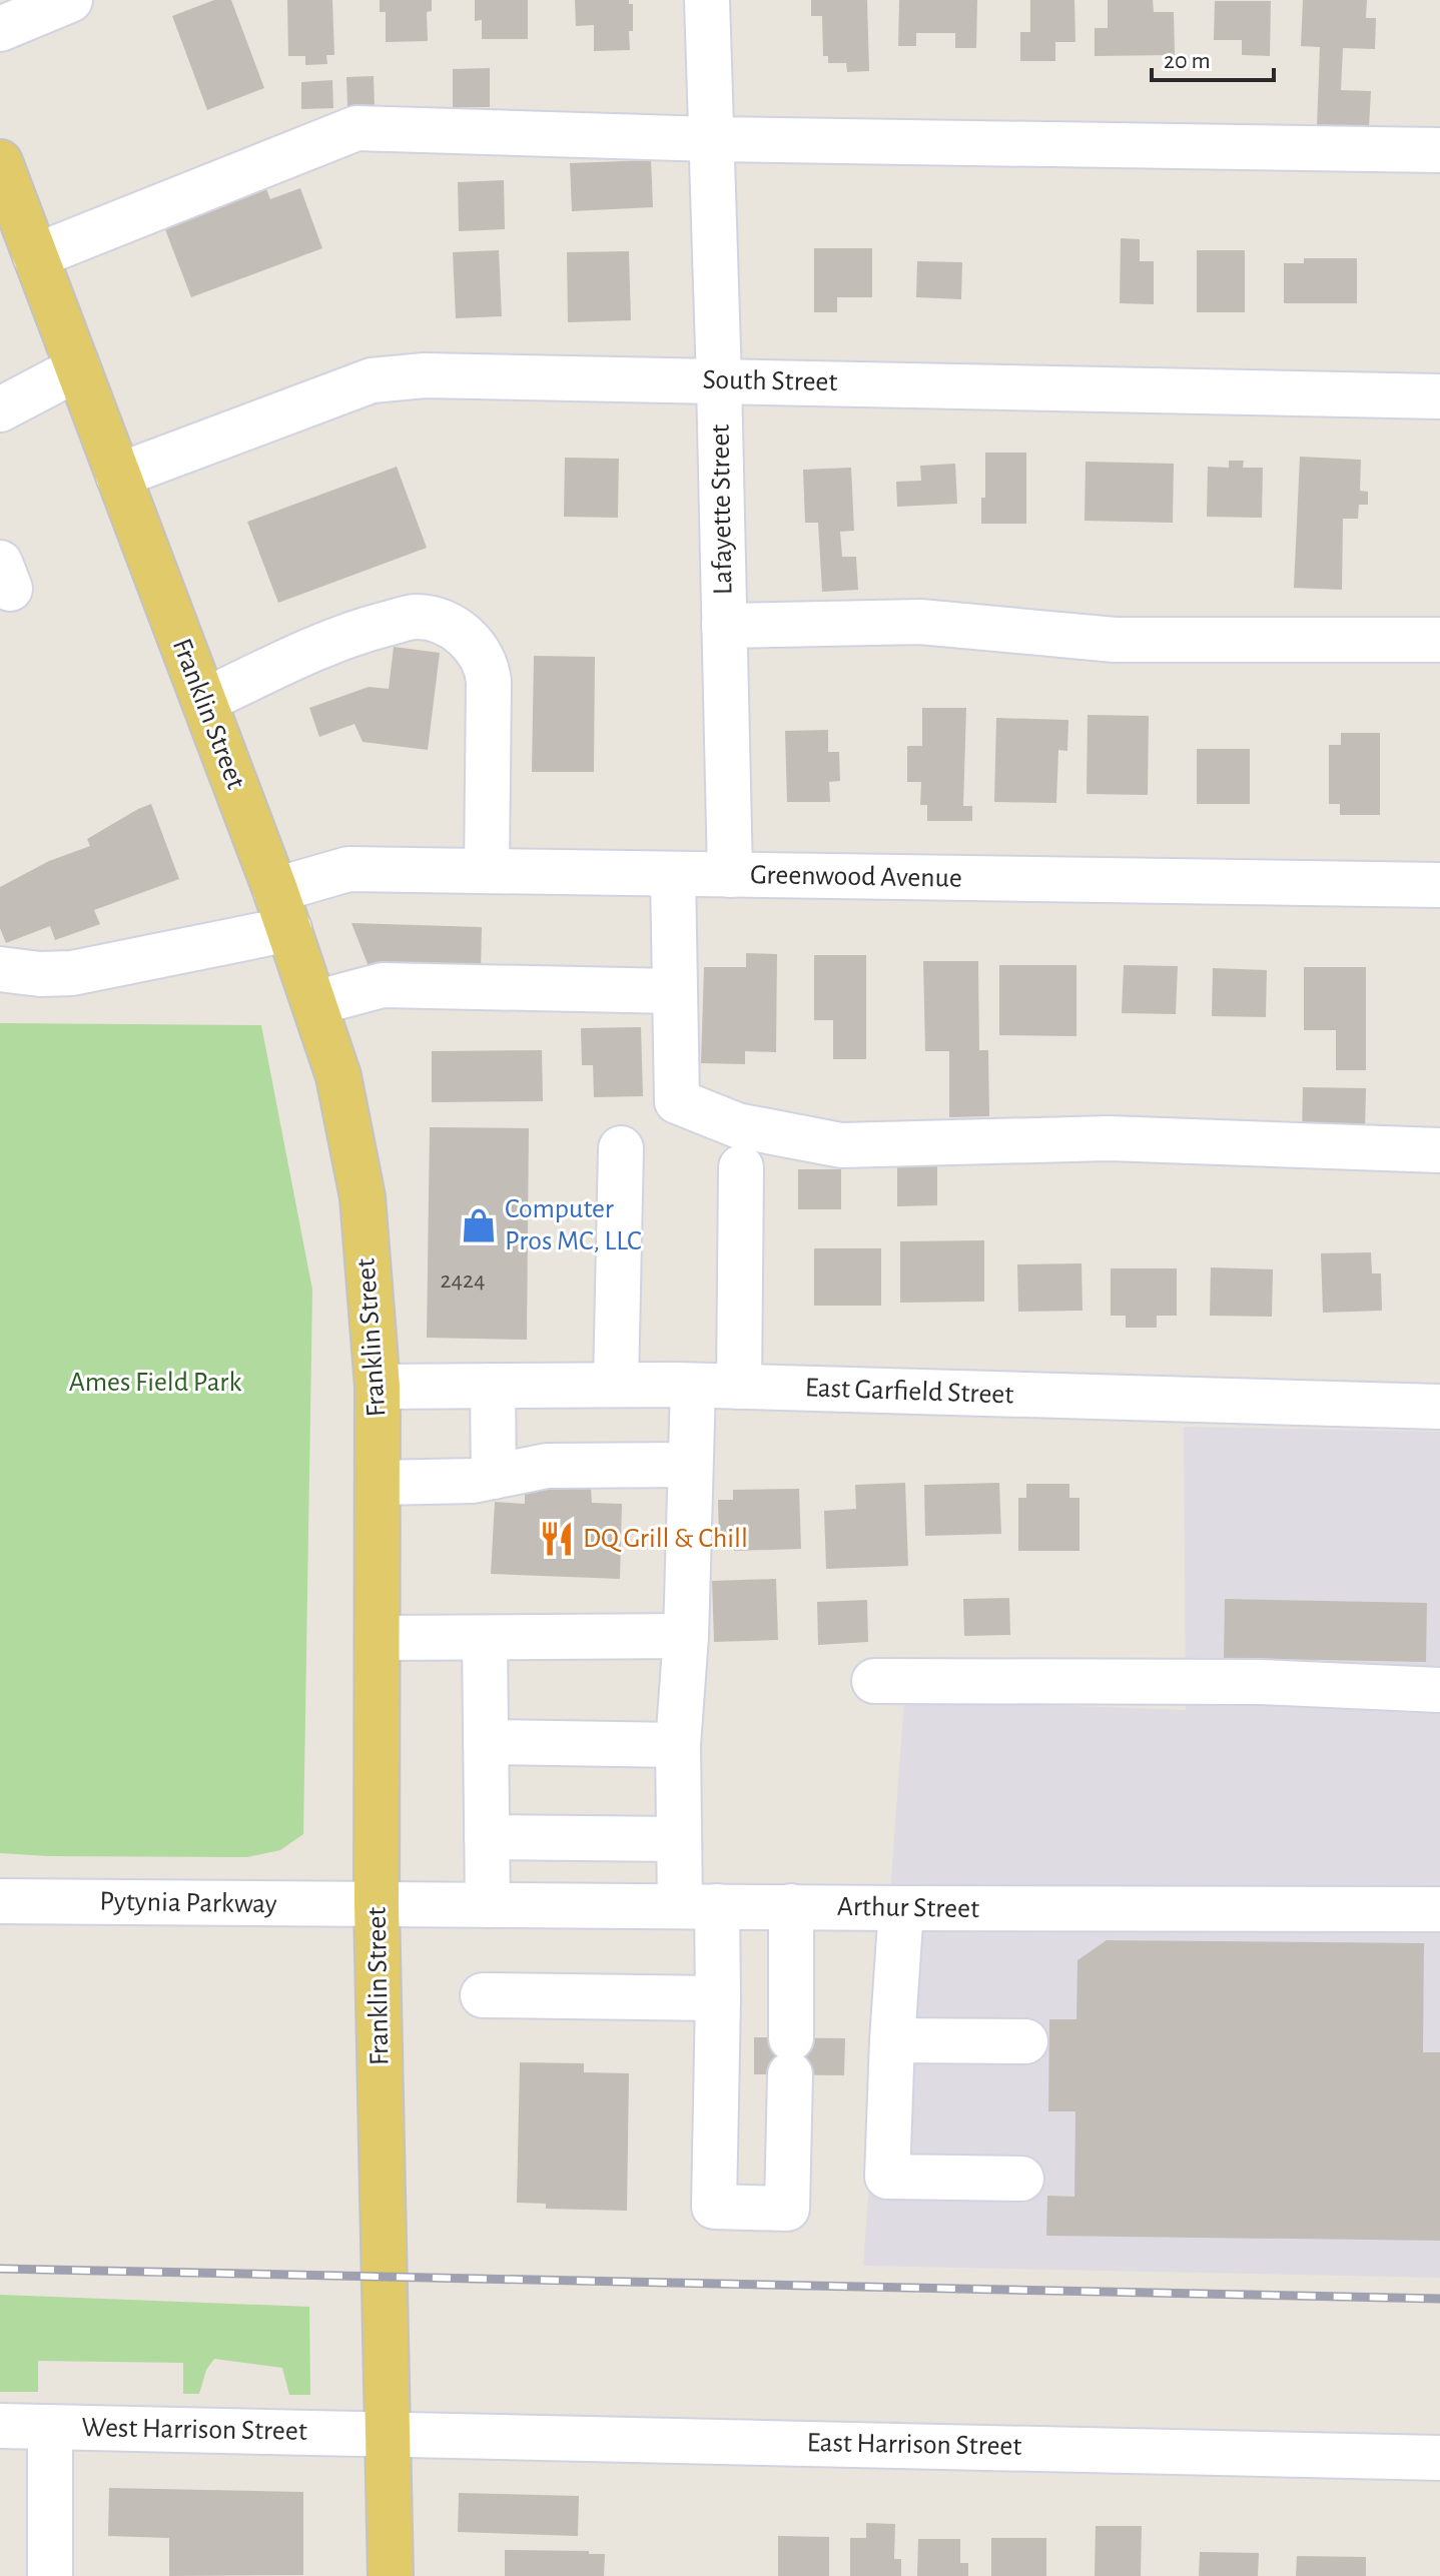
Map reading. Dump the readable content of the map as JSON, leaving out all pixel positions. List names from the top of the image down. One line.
{"streets":{"main road":["Franklin Street"],"street":["South Street","Lafayette Street","Greenwood Avenue","East Garfield Street","Pytynia Parkway","Arthur Street","West Harrison Street","East Harrison Street"]},"crossings":[["South Street","Lafayette Street"],["South Street","Franklin Street"],["Lafayette Street","Greenwood Avenue"],["Franklin Street","Greenwood Avenue"],["Franklin Street","East Garfield Street"],["Franklin Street","Pytynia Parkway"],["Franklin Street","Arthur Street"],["Franklin Street","West Harrison Street"],["Franklin Street","East Harrison Street"],["Pytynia Parkway","Arthur Street"],["West Harrison Street","East Harrison Street"]],"parks":["Ames Field Park"],"places":{"shop":["Computer Pros MC, LLC"],"restaurant":["DQ Grill & Chill"]},"house_numbers":["2424"],"scale_bar":"20 m"}
